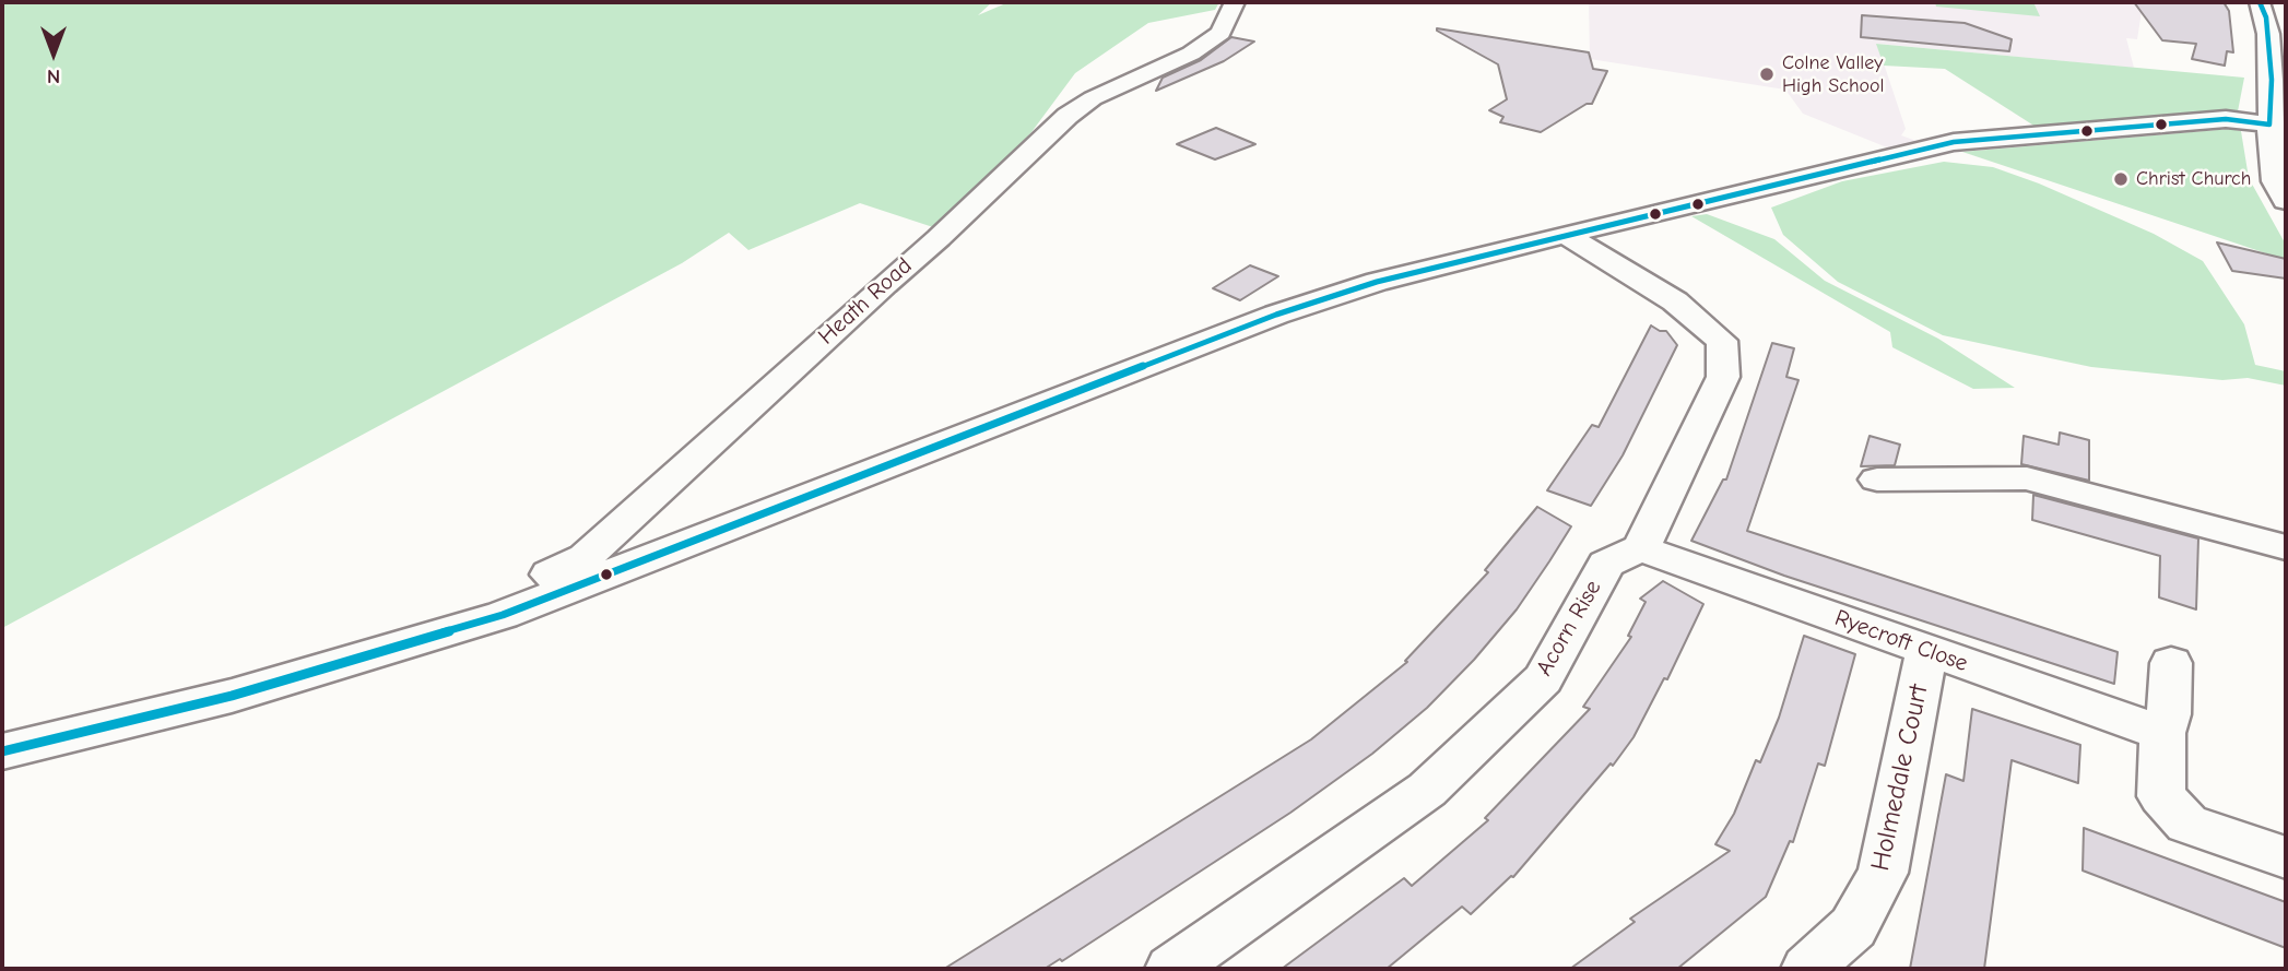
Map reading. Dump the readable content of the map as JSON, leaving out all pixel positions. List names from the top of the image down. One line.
{"streets":{"street":["Heath Road","Acorn Rise","Ryecroft Close","Holmedale Court"]},"crossings":[["Acorn Rise","Ryecroft Close"],["Ryecroft Close","Holmedale Court"]],"places":["Colne Valley High School","Christ Church"],"north":"bottom"}
